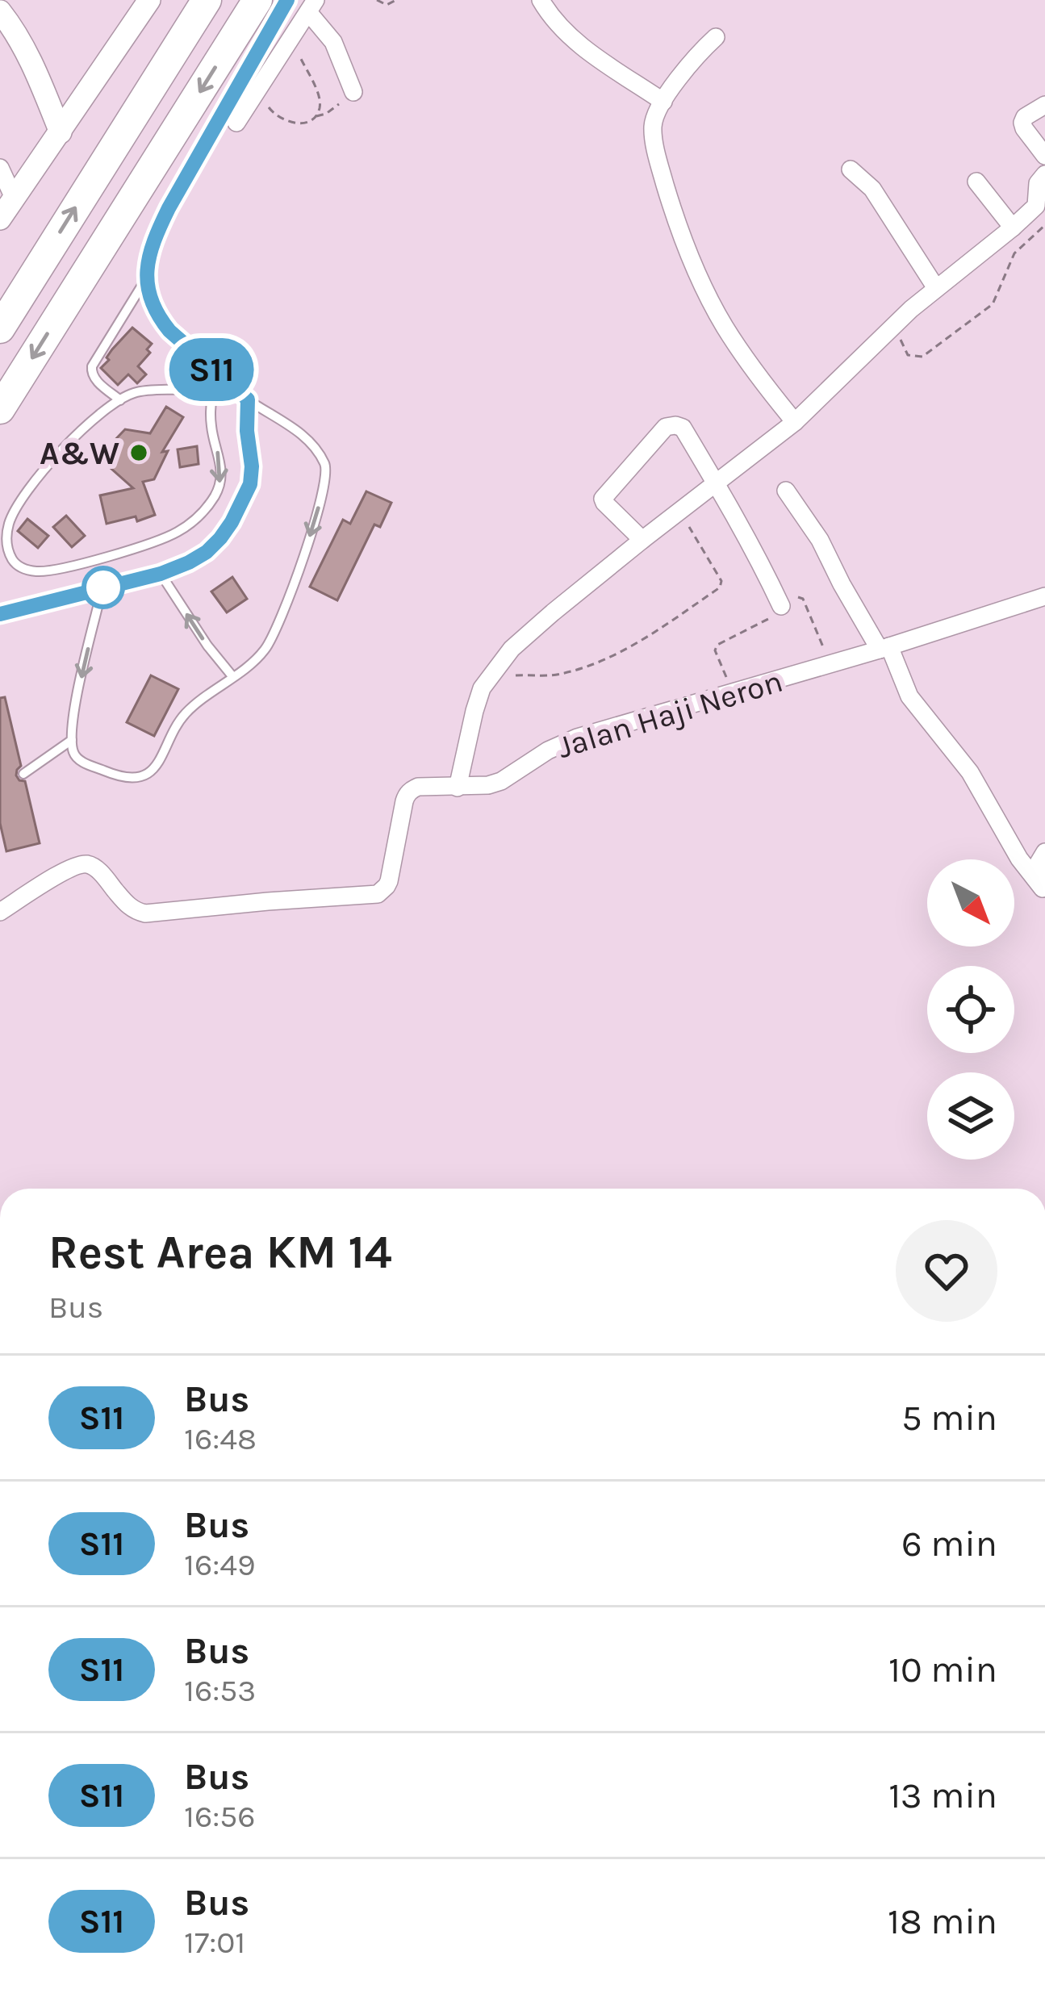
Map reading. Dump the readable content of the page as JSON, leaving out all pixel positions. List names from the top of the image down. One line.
{"streets":{"street":["Jalan Haji Neron"]},"places":["A&W"],"lines":["bus line S11"],"north":"bottom right","page":{"on_map":"S11","heading":["Rest Area KM 14","Bus"],"list":[{"mark":"S11","name":"Bus","note":"16:48","value":"5 min"},{"mark":"S11","name":"Bus","note":"16:49","value":"6 min"},{"mark":"S11","name":"Bus","note":"16:53","value":"10 min"},{"mark":"S11","name":"Bus","note":"16:56","value":"13 min"},{"mark":"S11","name":"Bus","note":"17:01","value":"18 min"}]}}
